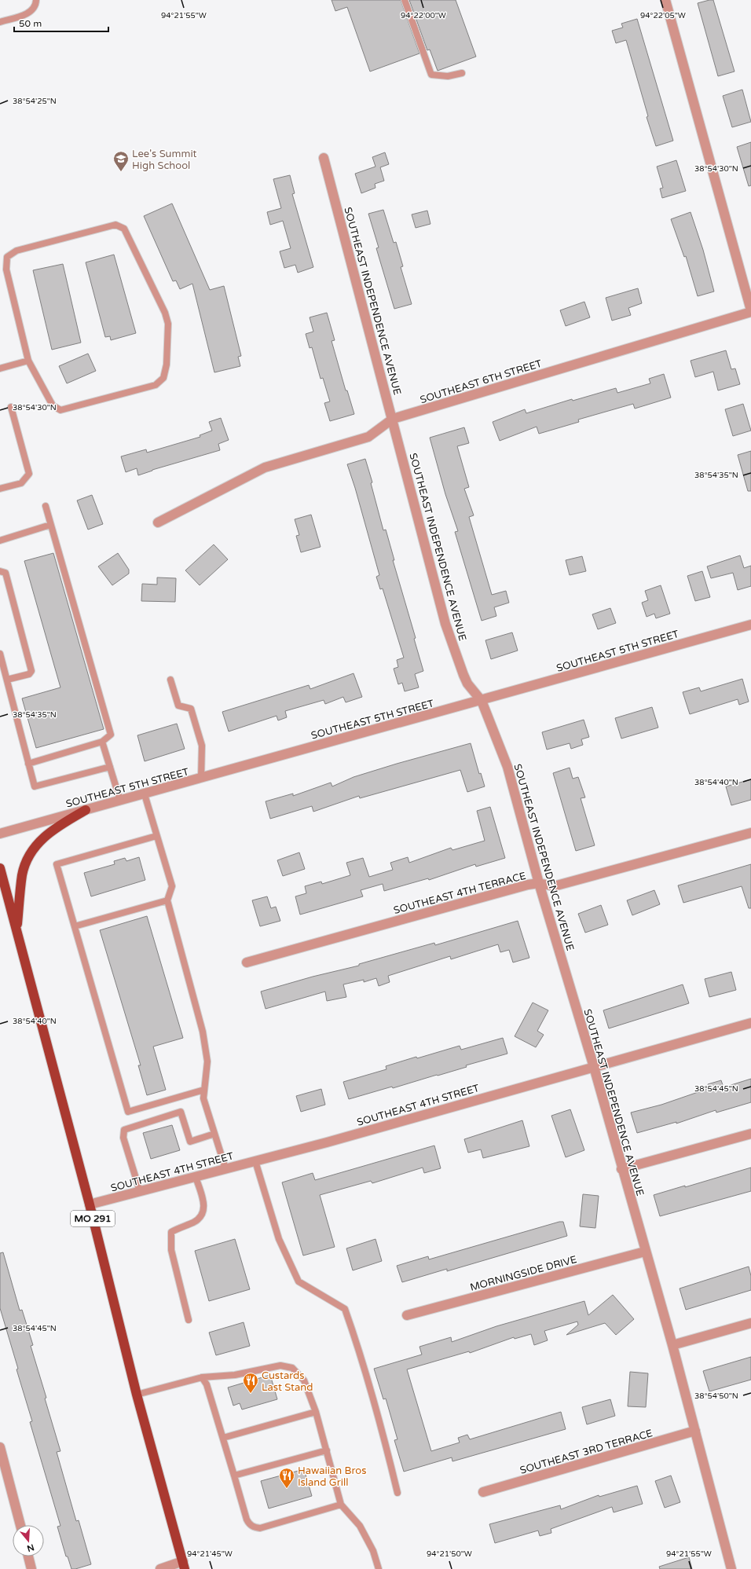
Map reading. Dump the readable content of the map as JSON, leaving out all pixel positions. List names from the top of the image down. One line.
{"streets":{"main road":["MO 291"],"street":["SOUTHEAST INDEPENDENCE AVENUE","SOUTHEAST 6TH STREET","SOUTHEAST 5TH STREET","SOUTHEAST 4TH TERRACE","SOUTHEAST 4TH STREET","MORNINGSIDE DRIVE","SOUTHEAST 3RD TERRACE"]},"crossings":[["SOUTHEAST INDEPENDENCE AVENUE","SOUTHEAST 6TH STREET"],["SOUTHEAST INDEPENDENCE AVENUE","SOUTHEAST 5TH STREET"],["SOUTHEAST INDEPENDENCE AVENUE","SOUTHEAST 4TH TERRACE"],["SOUTHEAST INDEPENDENCE AVENUE","SOUTHEAST 4TH STREET"],["SOUTHEAST INDEPENDENCE AVENUE","MORNINGSIDE DRIVE"],["SOUTHEAST INDEPENDENCE AVENUE","SOUTHEAST 3RD TERRACE"],["SOUTHEAST 4TH STREET","MO 291"]],"places":{"school or university":["Lee's Summit High School"],"restaurant":["Custards Last Stand","Hawaiian Bros Island Grill"]},"scale_bar":"50 m","north":"bottom","coordinates":["94°21'55\"W","94°22'00\"W","94°22'05\"W","38°54'25\"N","38°54'30\"N","38°54'35\"N","38°54'40\"N","38°54'45\"N","38°54'50\"N","94°21'45\"W","94°21'50\"W"]}
